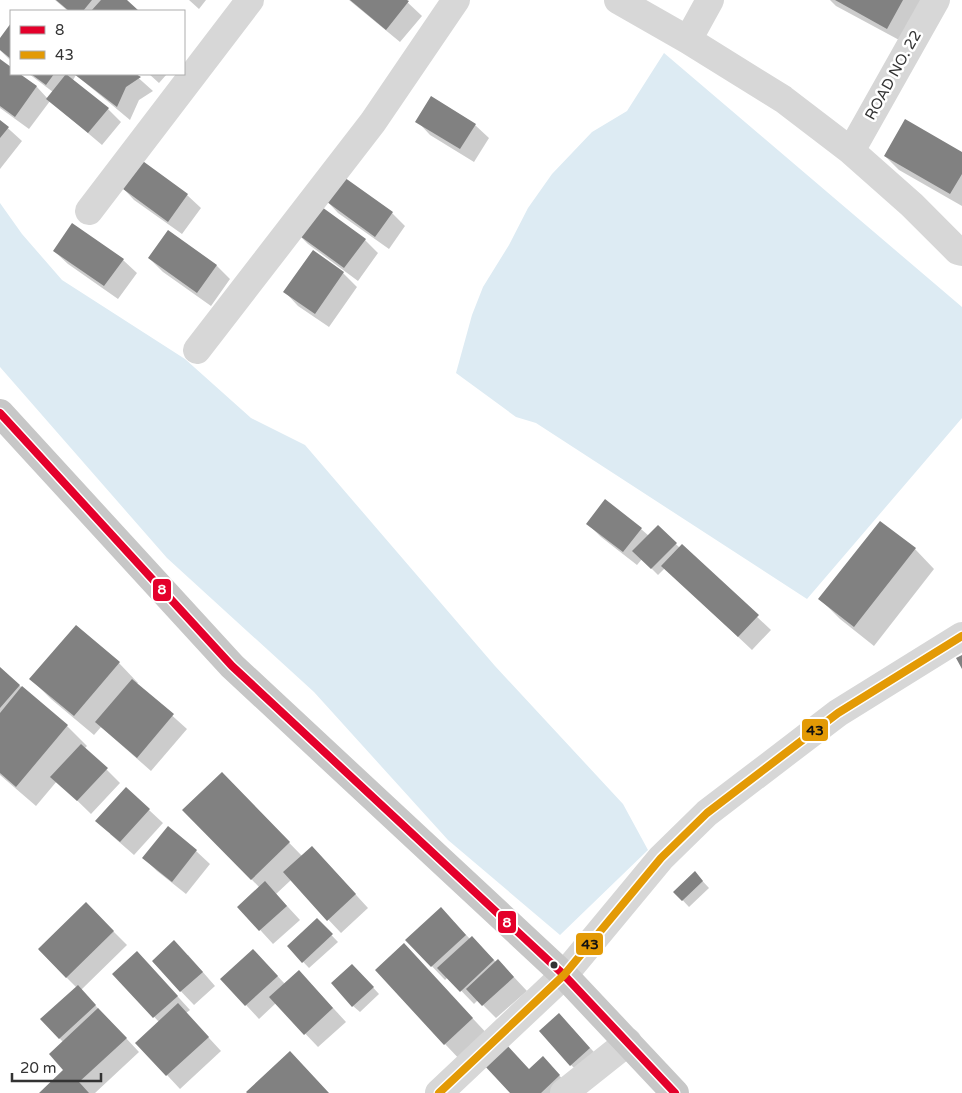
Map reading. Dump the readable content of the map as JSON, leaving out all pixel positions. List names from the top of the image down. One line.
{"streets":{"street":["ROAD NO. 22"]},"lines":["transit line 8","transit line 43"],"legend":["8","43"],"scale_bar":"20 m"}
